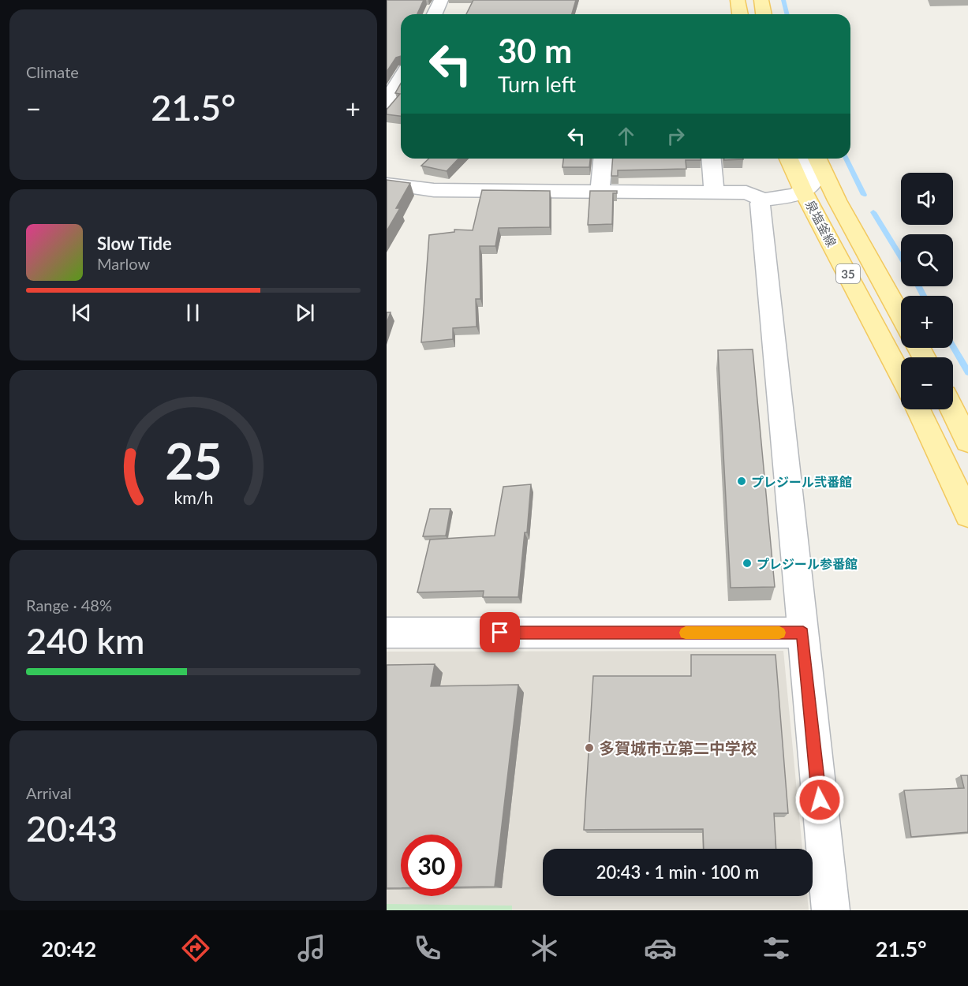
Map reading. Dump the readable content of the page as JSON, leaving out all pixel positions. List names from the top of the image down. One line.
{"streets":{"main road":["泉塩釜線","35"]},"places":["プレジール弐番館","プレジール参番館","多賀城市立第二中学校"],"page":{"tile":["Climate",["Range · 48%","240 km"],["Arrival","20:43"]],"turn":["30 m","Turn left"],"heat":["−","21.5°","+"],"map_buttons":["+","−"],"song":["Slow Tide","Marlow"],"limit":"30","trip":"20:43 · 1 min · 100 m","tabs":["20:42","21.5°"],"gauge":["25","km/h"]}}
